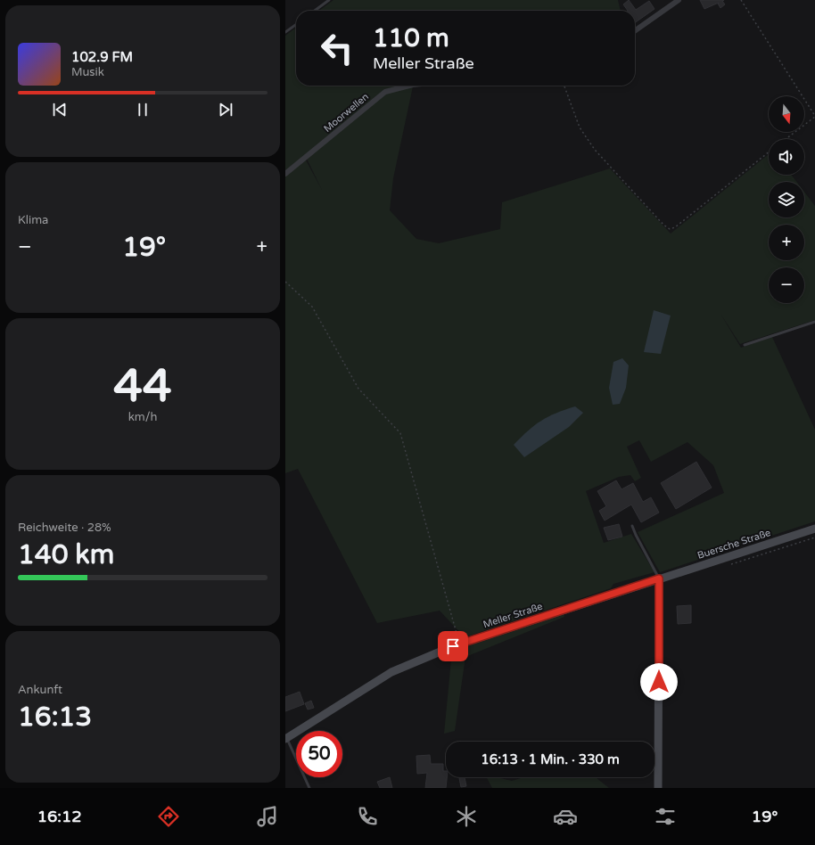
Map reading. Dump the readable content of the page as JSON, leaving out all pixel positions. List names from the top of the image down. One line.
{"streets":{"main road":["Buersche Straße","Meller Straße"],"street":["Moorwellen"]},"crossings":[["Buersche Straße","Meller Straße"]],"north":"bottom","page":{"turn":["110 m","Meller Straße"],"song":["102.9 FM","Musik"],"map_buttons":["+","−"],"tile":["Klima",["44","km/h"],["Reichweite · 28%","140 km"],["Ankunft","16:13"]],"heat":["−","19°","+"],"limit":"50","trip":"16:13 · 1 Min. · 330 m","tabs":["16:12","19°"]}}
